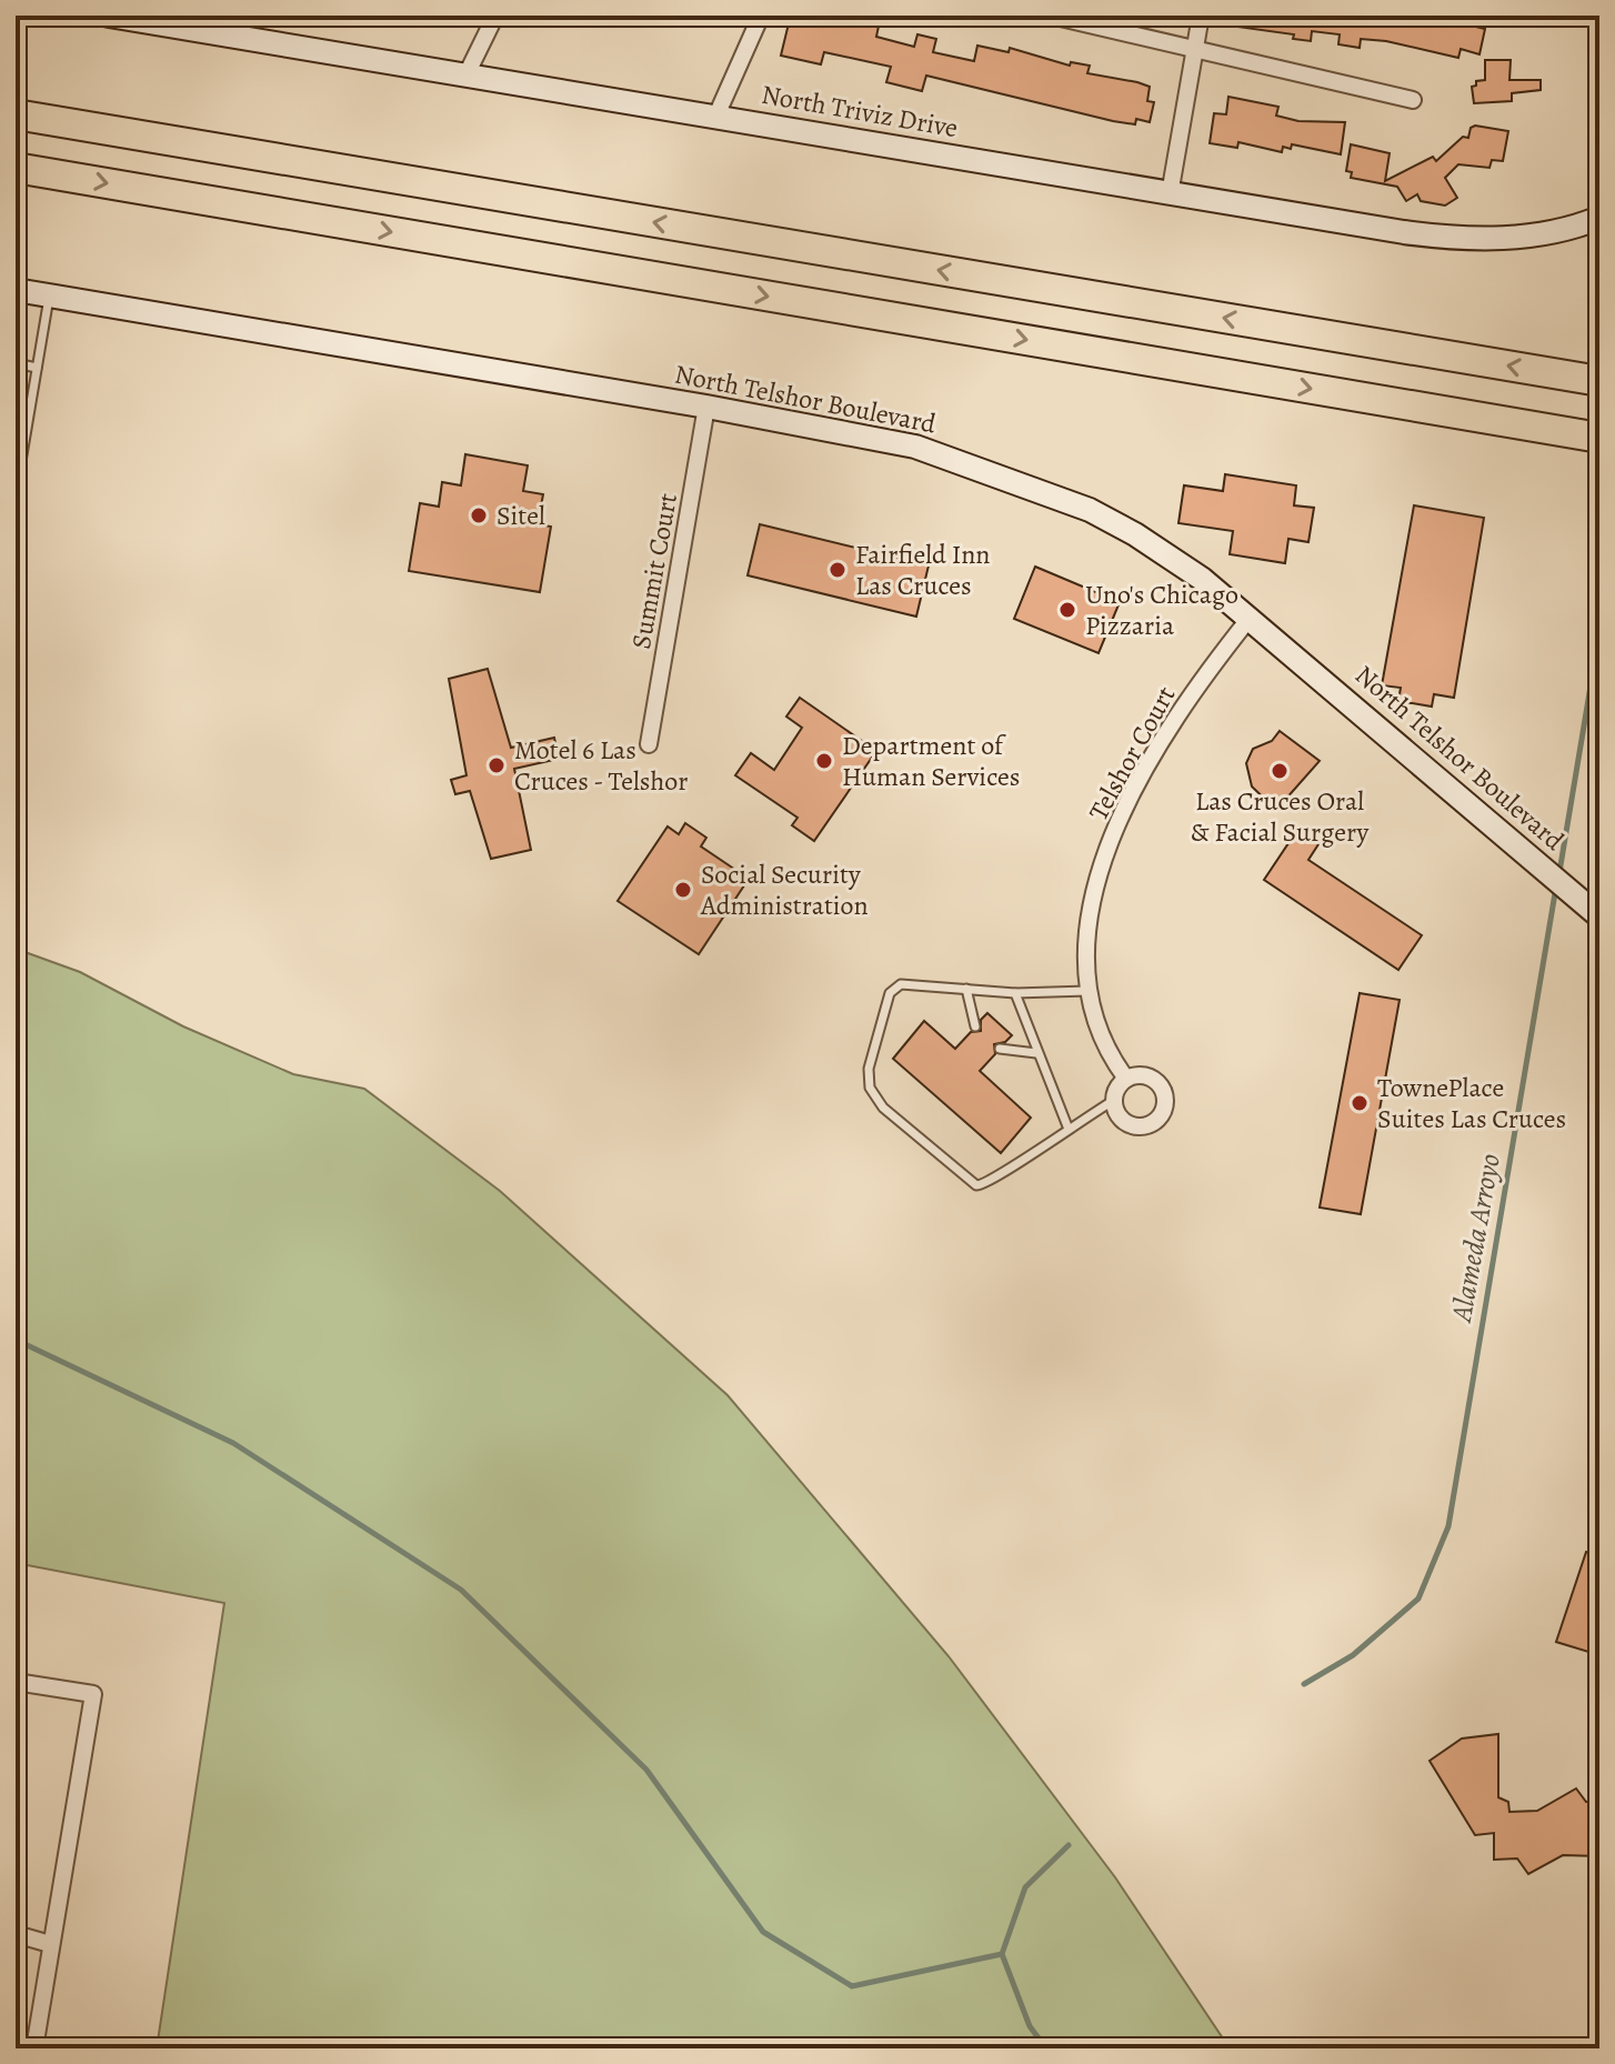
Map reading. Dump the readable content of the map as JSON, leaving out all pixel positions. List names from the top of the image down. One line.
{"streets":{"main road":["North Triviz Drive","North Telshor Boulevard"],"street":["Summit Court","Telshor Court"]},"crossings":[["North Telshor Boulevard","Summit Court"],["North Telshor Boulevard","Telshor Court"]],"water":["Alameda Arroyo"],"places":["Sitel","Fairfield Inn Las Cruces","Uno's Chicago Pizzaria","Department of Human Services","Motel 6 Las Cruces - Telshor","Las Cruces Oral & Facial Surgery","Social Security Administration","TownePlace Suites Las Cruces"]}
